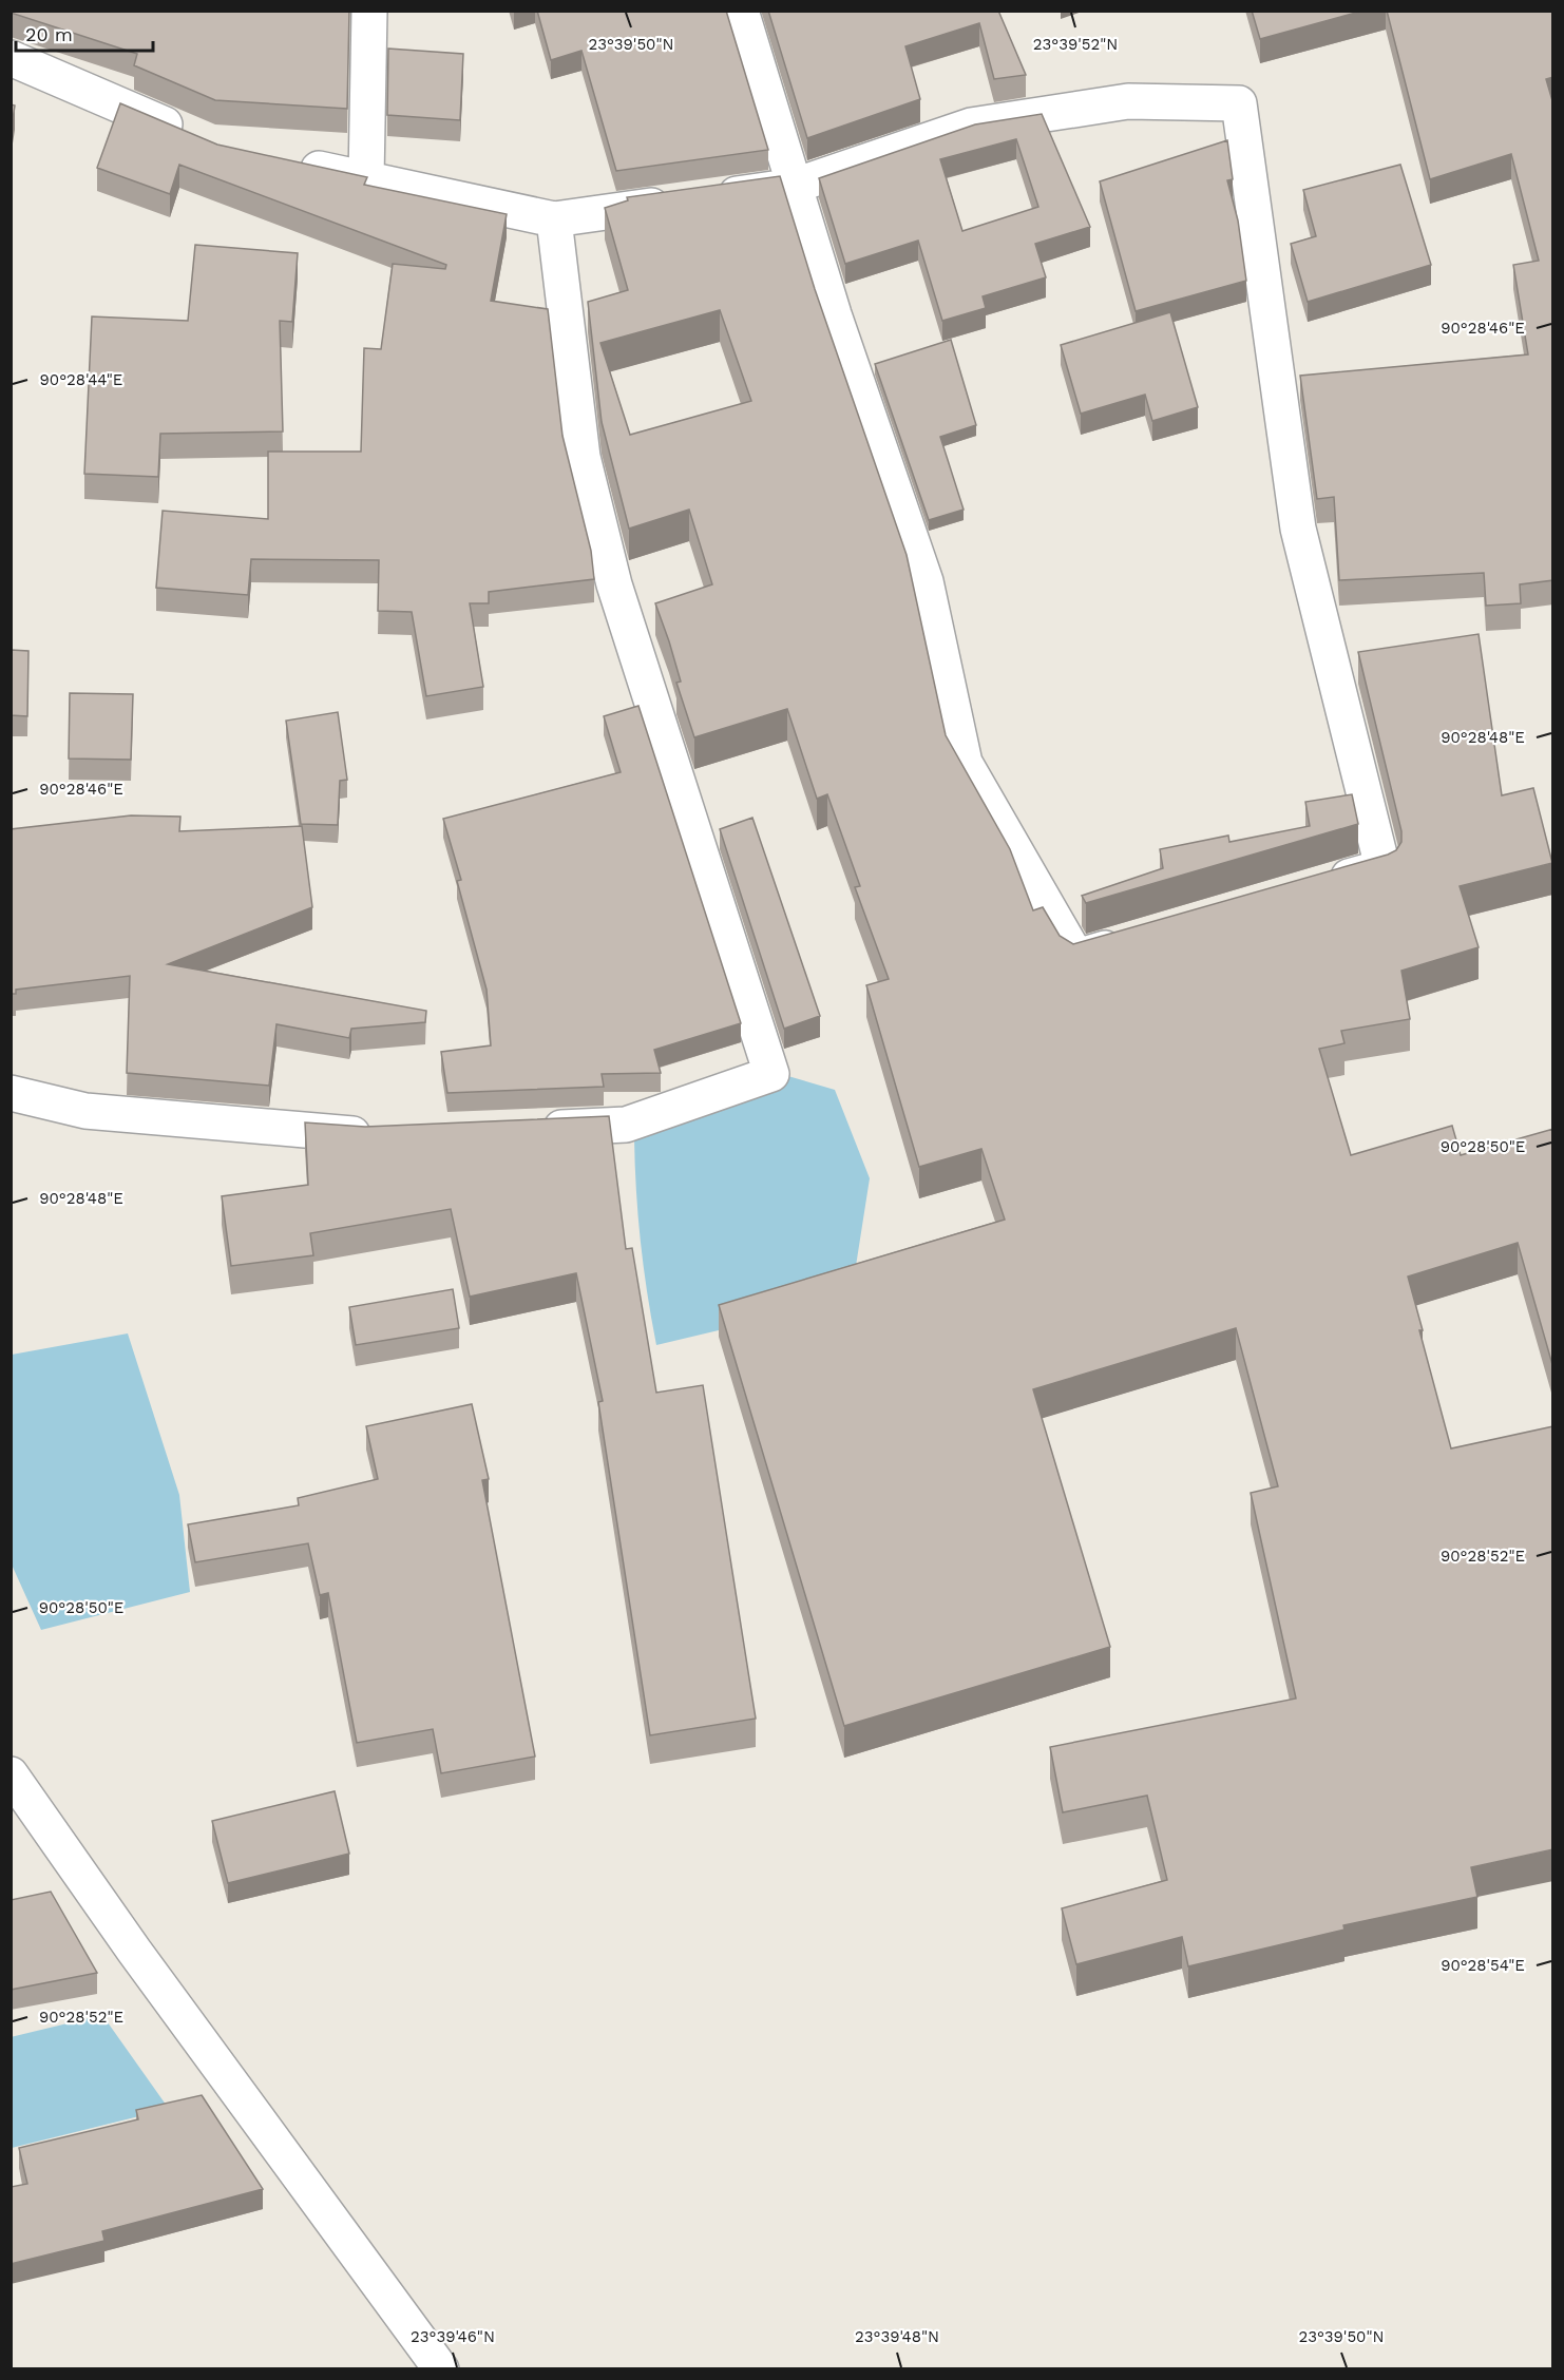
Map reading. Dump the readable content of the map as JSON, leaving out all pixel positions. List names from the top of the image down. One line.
{"scale_bar":"20 m","coordinates":["23°39'50\"N","23°39'52\"N","90°28'46\"E","90°28'44\"E","90°28'48\"E","90°28'50\"E","90°28'52\"E","90°28'54\"E","23°39'46\"N","23°39'48\"N"]}
